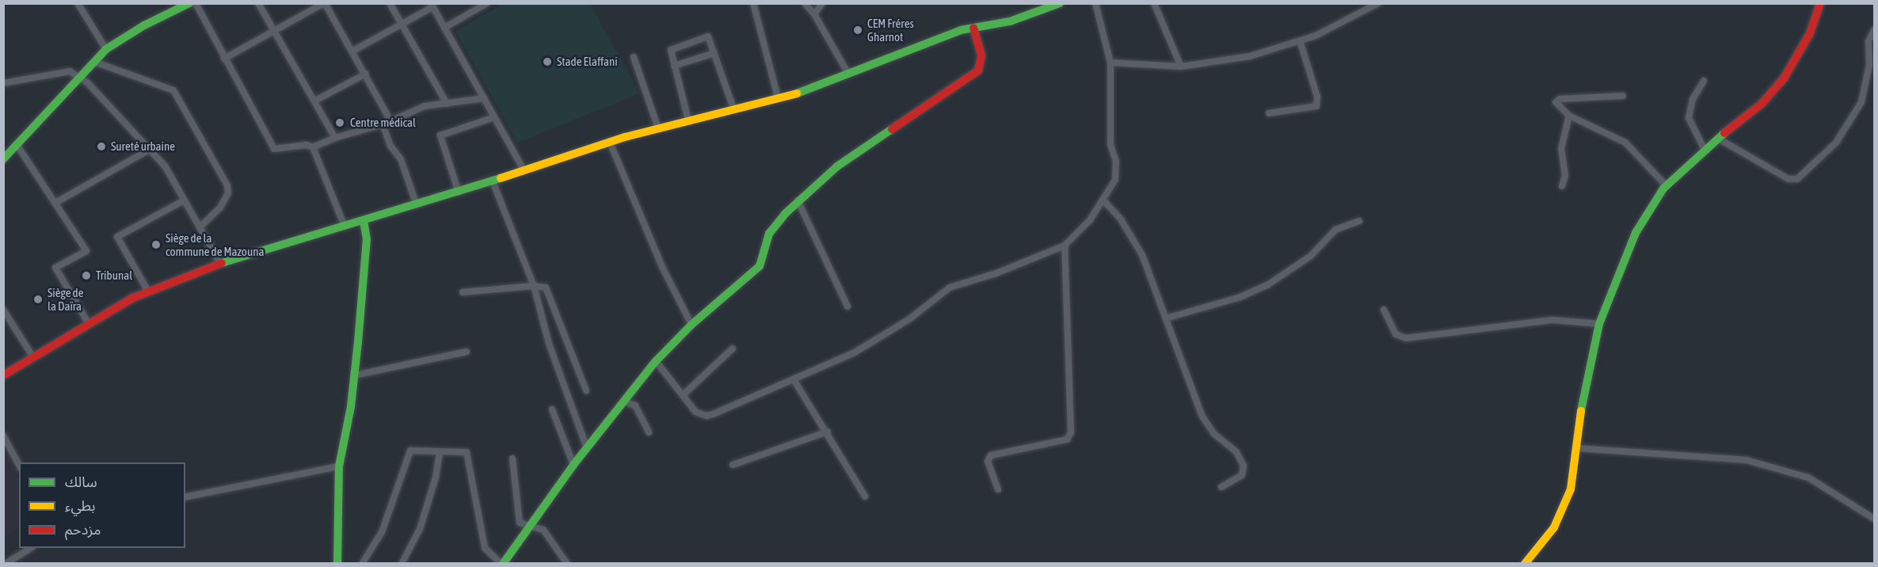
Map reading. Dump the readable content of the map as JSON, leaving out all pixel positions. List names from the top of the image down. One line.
{"places":["CEM Fréres Gharnot","Stade Elaffani","Centre médical","Sureté urbaine","Siège de la commune de Mazouna","Tribunal","Siège de la Daïra"],"legend":["سالك","بطيء","مزدحم"]}
